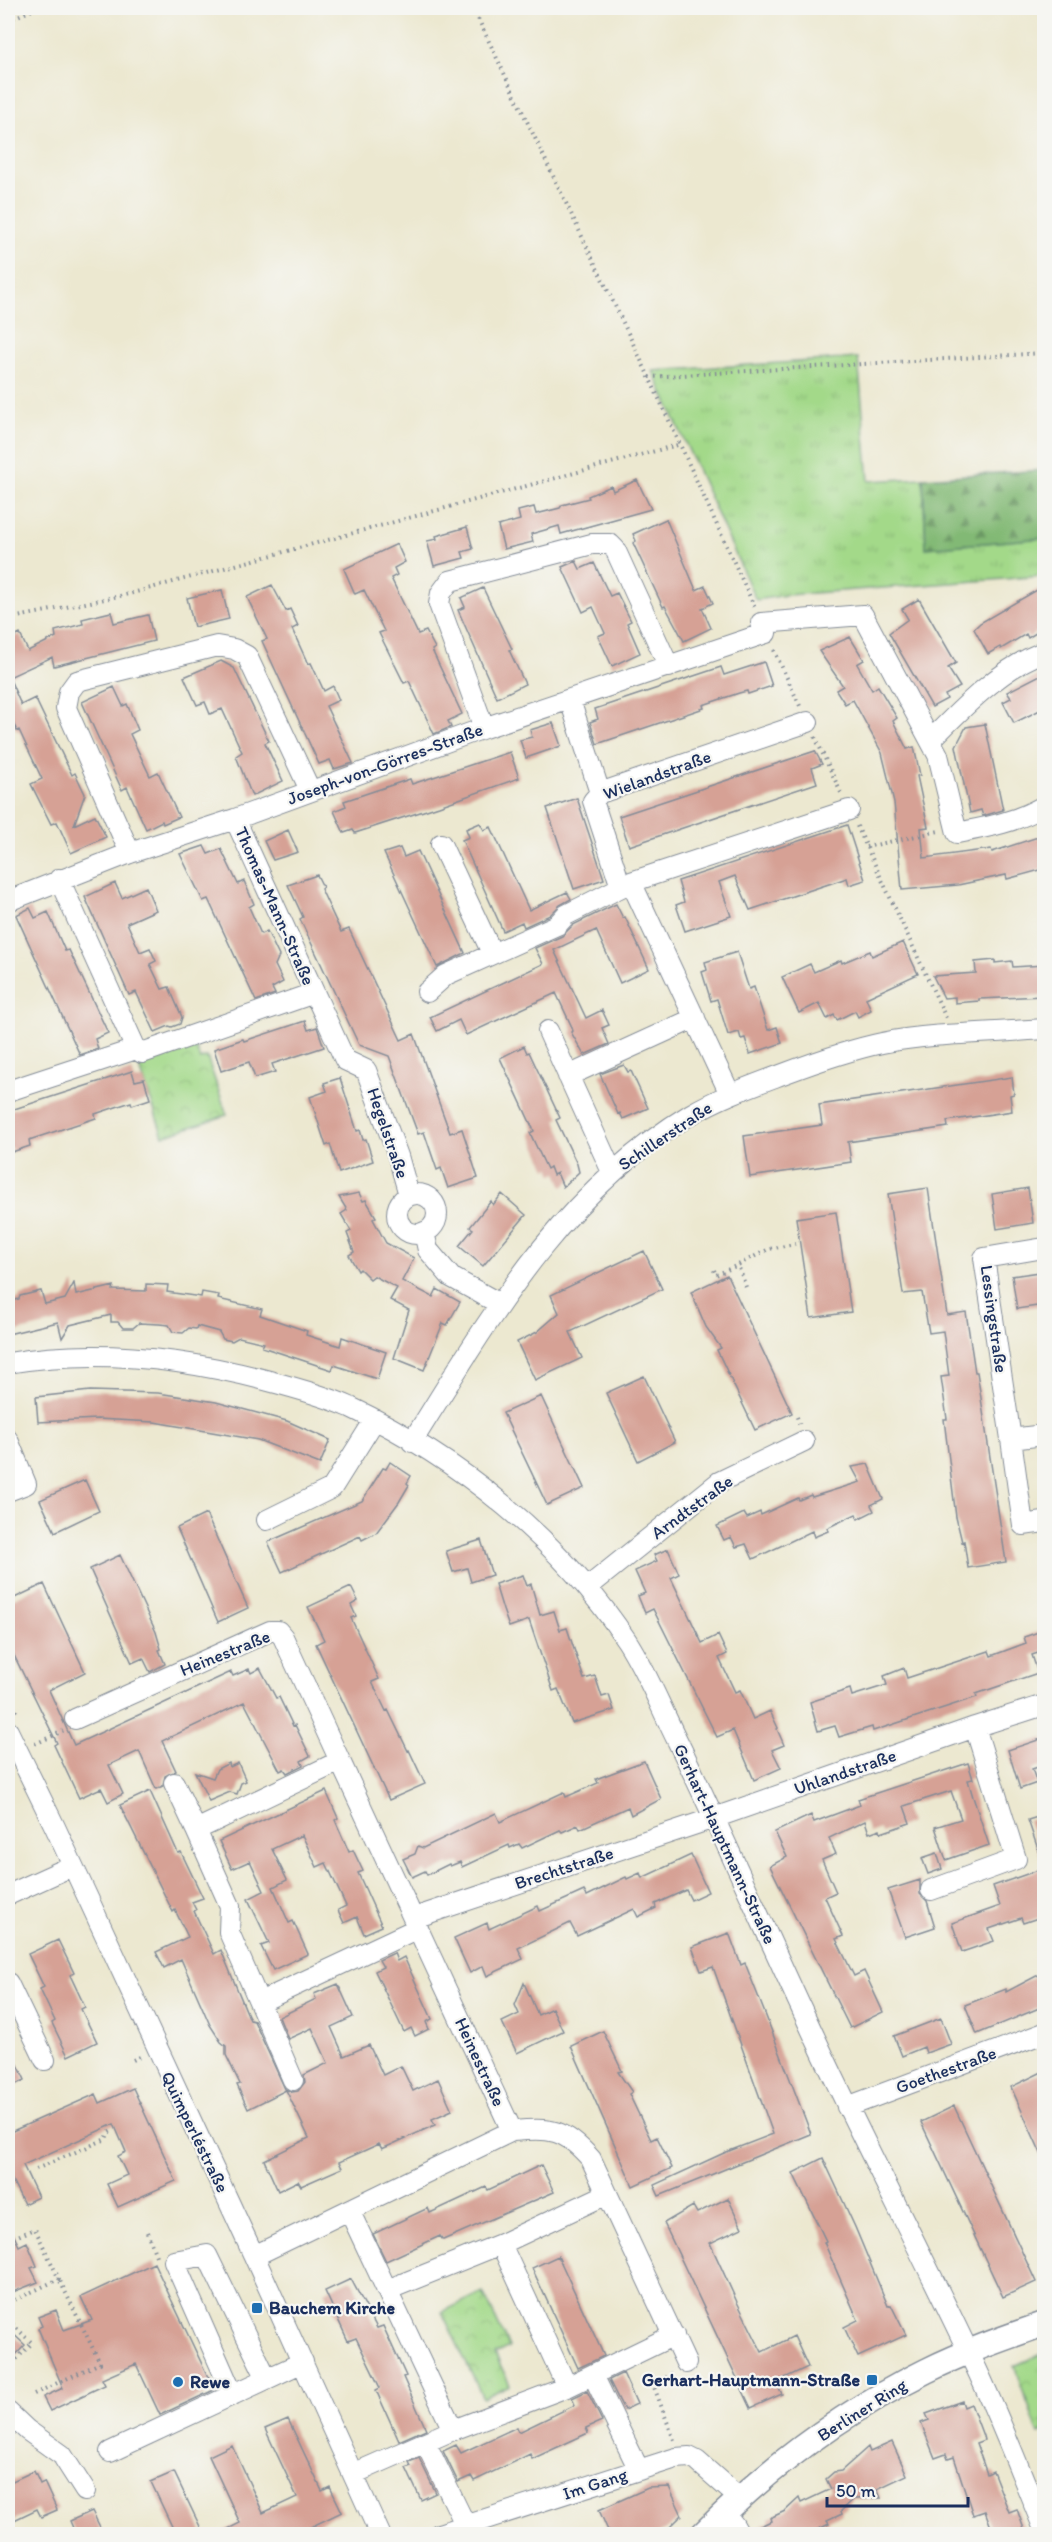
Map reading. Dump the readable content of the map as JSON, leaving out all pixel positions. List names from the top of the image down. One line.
{"streets":{"main road":["Berliner Ring"],"street":["Joseph-von-Görres-Straße","Wielandstraße","Thomas-Mann-Straße","Hegelstraße","Schillerstraße","Lessingstraße","Arndtstraße","Heinestraße","Uhlandstraße","Gerhart-Hauptmann-Straße","Brechtstraße","Goethestraße","Quimperléstraße","Im Gang"]},"crossings":[["Joseph-von-Görres-Straße","Thomas-Mann-Straße"],["Wielandstraße","Schillerstraße"],["Thomas-Mann-Straße","Hegelstraße"],["Hegelstraße","Schillerstraße"],["Schillerstraße","Gerhart-Hauptmann-Straße"],["Arndtstraße","Gerhart-Hauptmann-Straße"],["Heinestraße","Brechtstraße"],["Uhlandstraße","Gerhart-Hauptmann-Straße"],["Uhlandstraße","Brechtstraße"],["Gerhart-Hauptmann-Straße","Brechtstraße"],["Gerhart-Hauptmann-Straße","Goethestraße"],["Gerhart-Hauptmann-Straße","Berliner Ring"]],"places":{"transit":["Bauchem Kirche","Gerhart-Hauptmann-Straße"],"other":["Rewe"]},"scale_bar":"50 m"}
